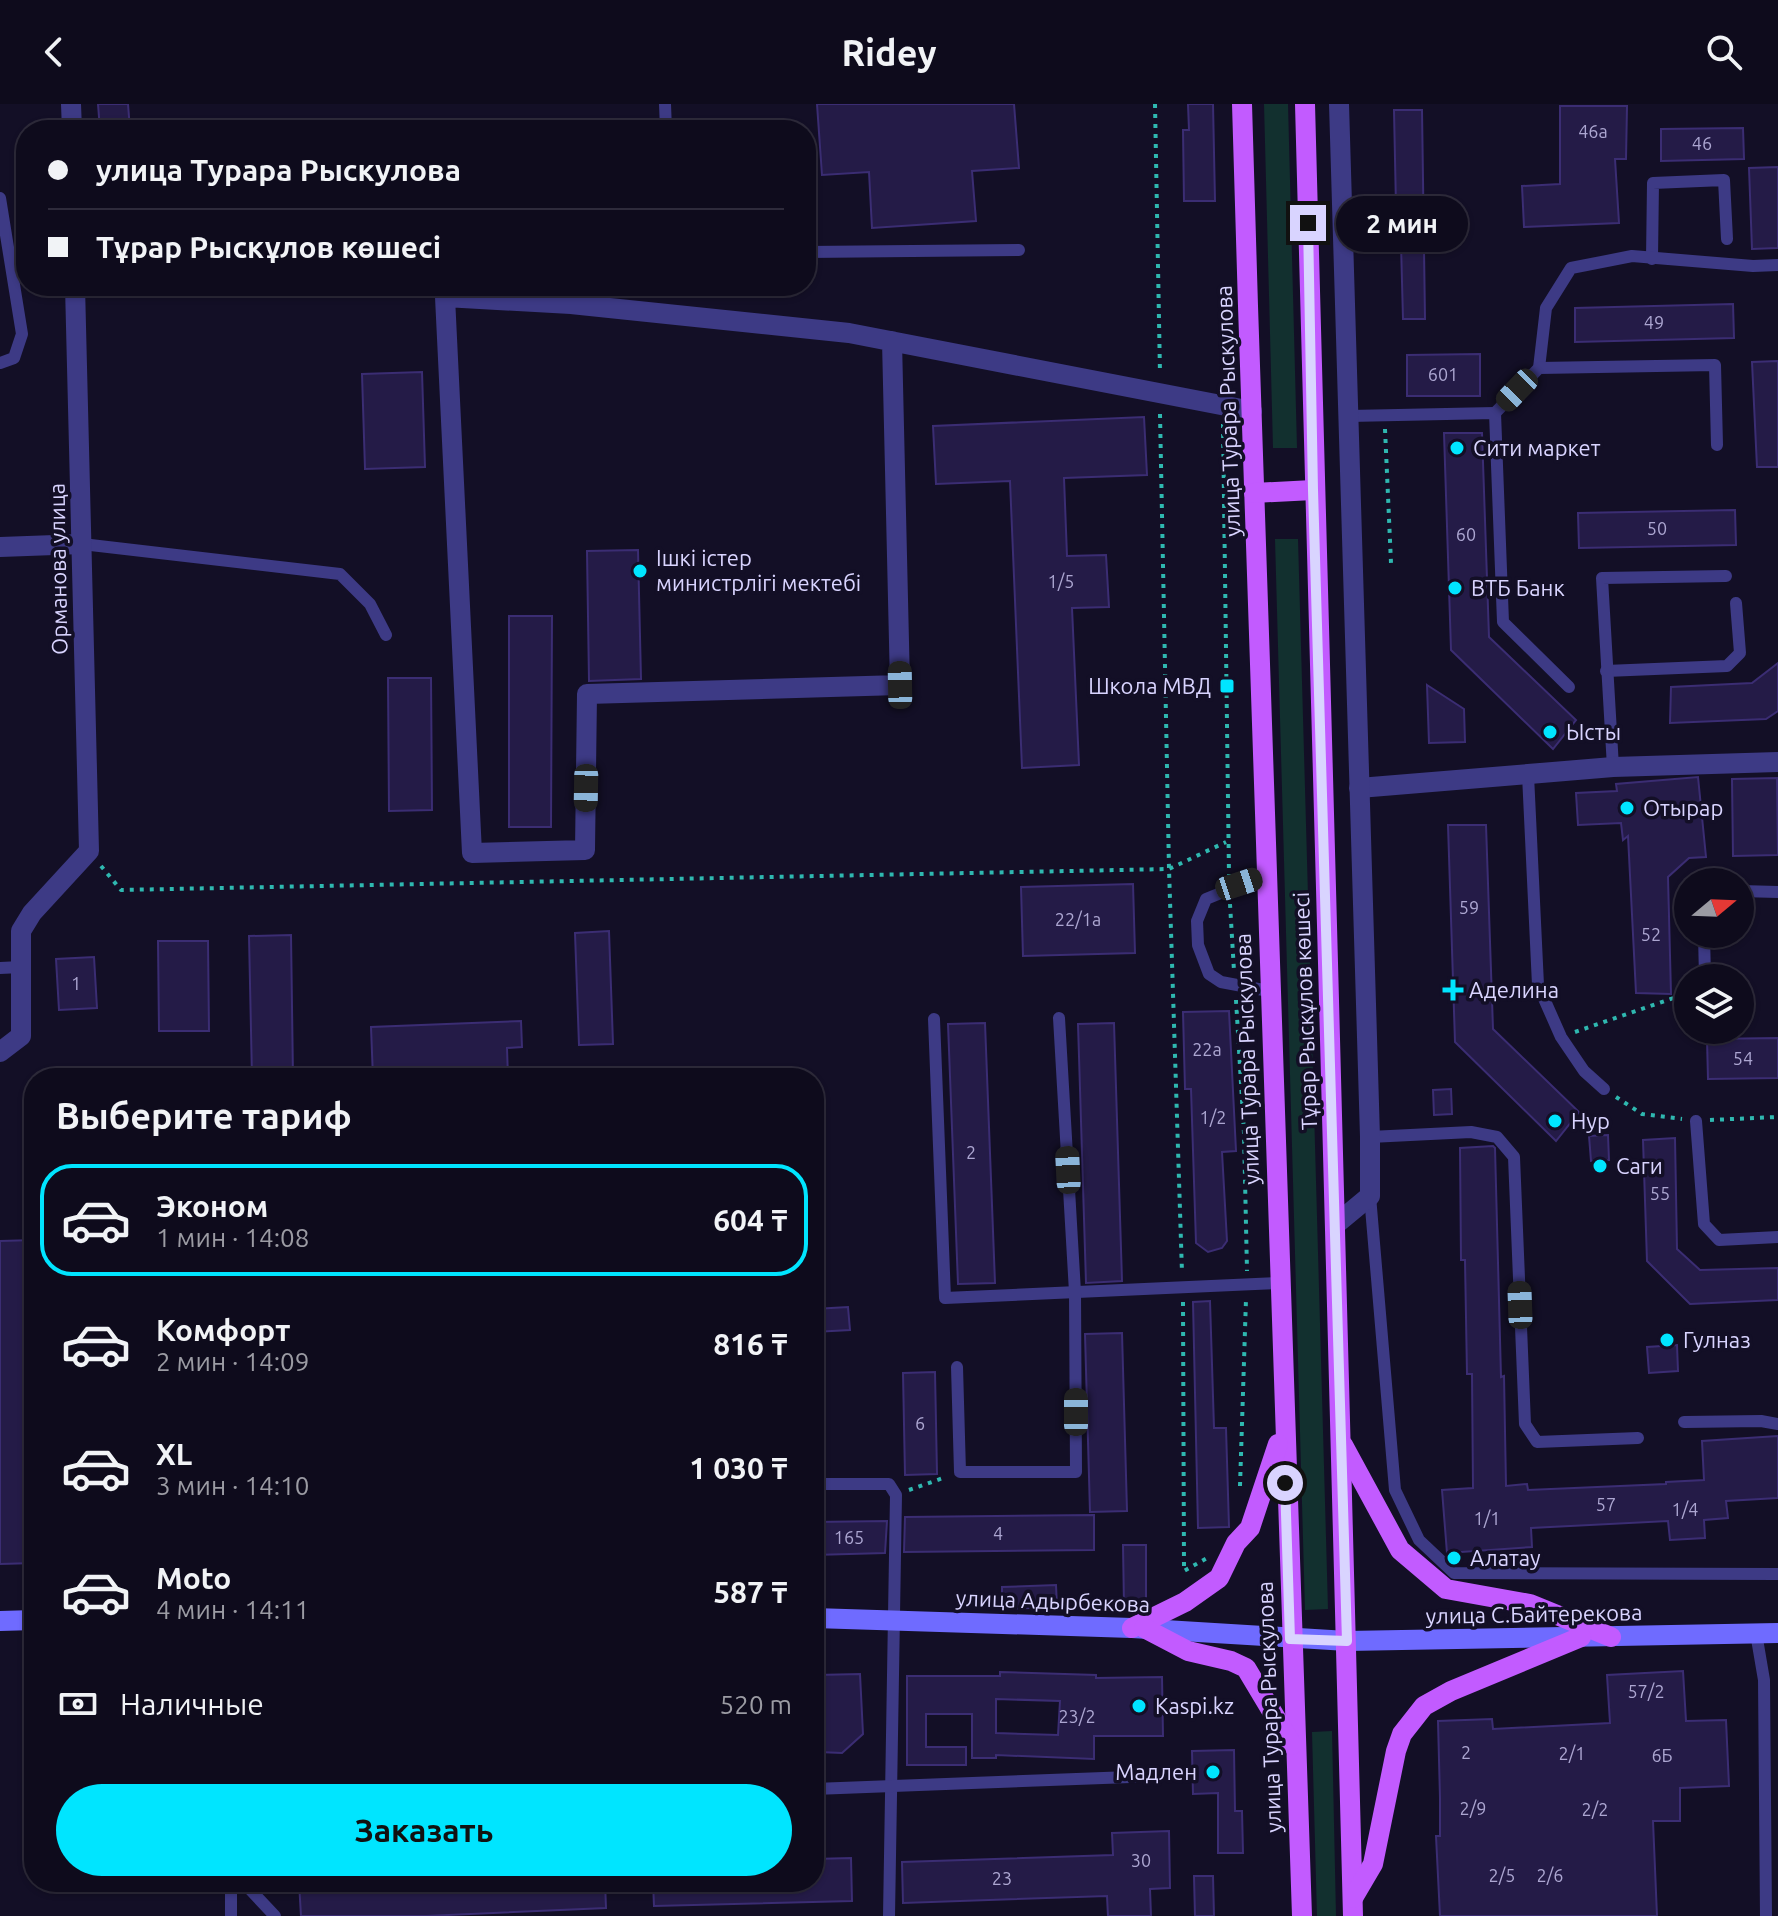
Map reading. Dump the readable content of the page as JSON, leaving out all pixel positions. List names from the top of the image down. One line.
{"streets":{"main road":["улица Турара Рыскулова","Тұрар Рыскұлов көшесі","улица Адырбекова","улица С.Байтерекова"],"street":["Орманова улица"]},"crossings":[["улица Турара Рыскулова","улица Адырбекова"],["улица Турара Рыскулова","улица С.Байтерекова"],["Тұрар Рыскұлов көшесі","улица С.Байтерекова"],["улица Адырбекова","улица С.Байтерекова"]],"places":{"other":["Сити маркет","Ішкі істер министрлігі мектебі","ВТБ Банк","Ысты","Отырар","Нур","Саги","Гулназ","Алатау","Kaspi.kz","Мадлен"],"transit":["Школа МВД"],"health":["Аделина"]},"house_numbers":["46а","46","49","601","50","60","1/5","59","22/1а","52","1","22а","54","1/2","2","55","6","57","1/4","1/1","4","165","57/2","23/2","2","2/1","6Б","2/9","2/2","30","2/5","2/6","23"],"north":"right","page":{"header":"Ridey","banner":["улица Турара Рыскулова","Тұрар Рыскұлов көшесі"],"bubble":"2 мин","heading":"Выберите тариф","list":[{"name":"Эконом","note":"1 мин · 14:08","value":"604 ₸"},{"name":"Комфорт","note":"2 мин · 14:09","value":"816 ₸"},{"name":"XL","note":"3 мин · 14:10","value":"1 030 ₸"},{"name":"Moto","note":"4 мин · 14:11","value":"587 ₸"}],"pay":["Наличные","520 m"],"buttons":"Заказать"}}
